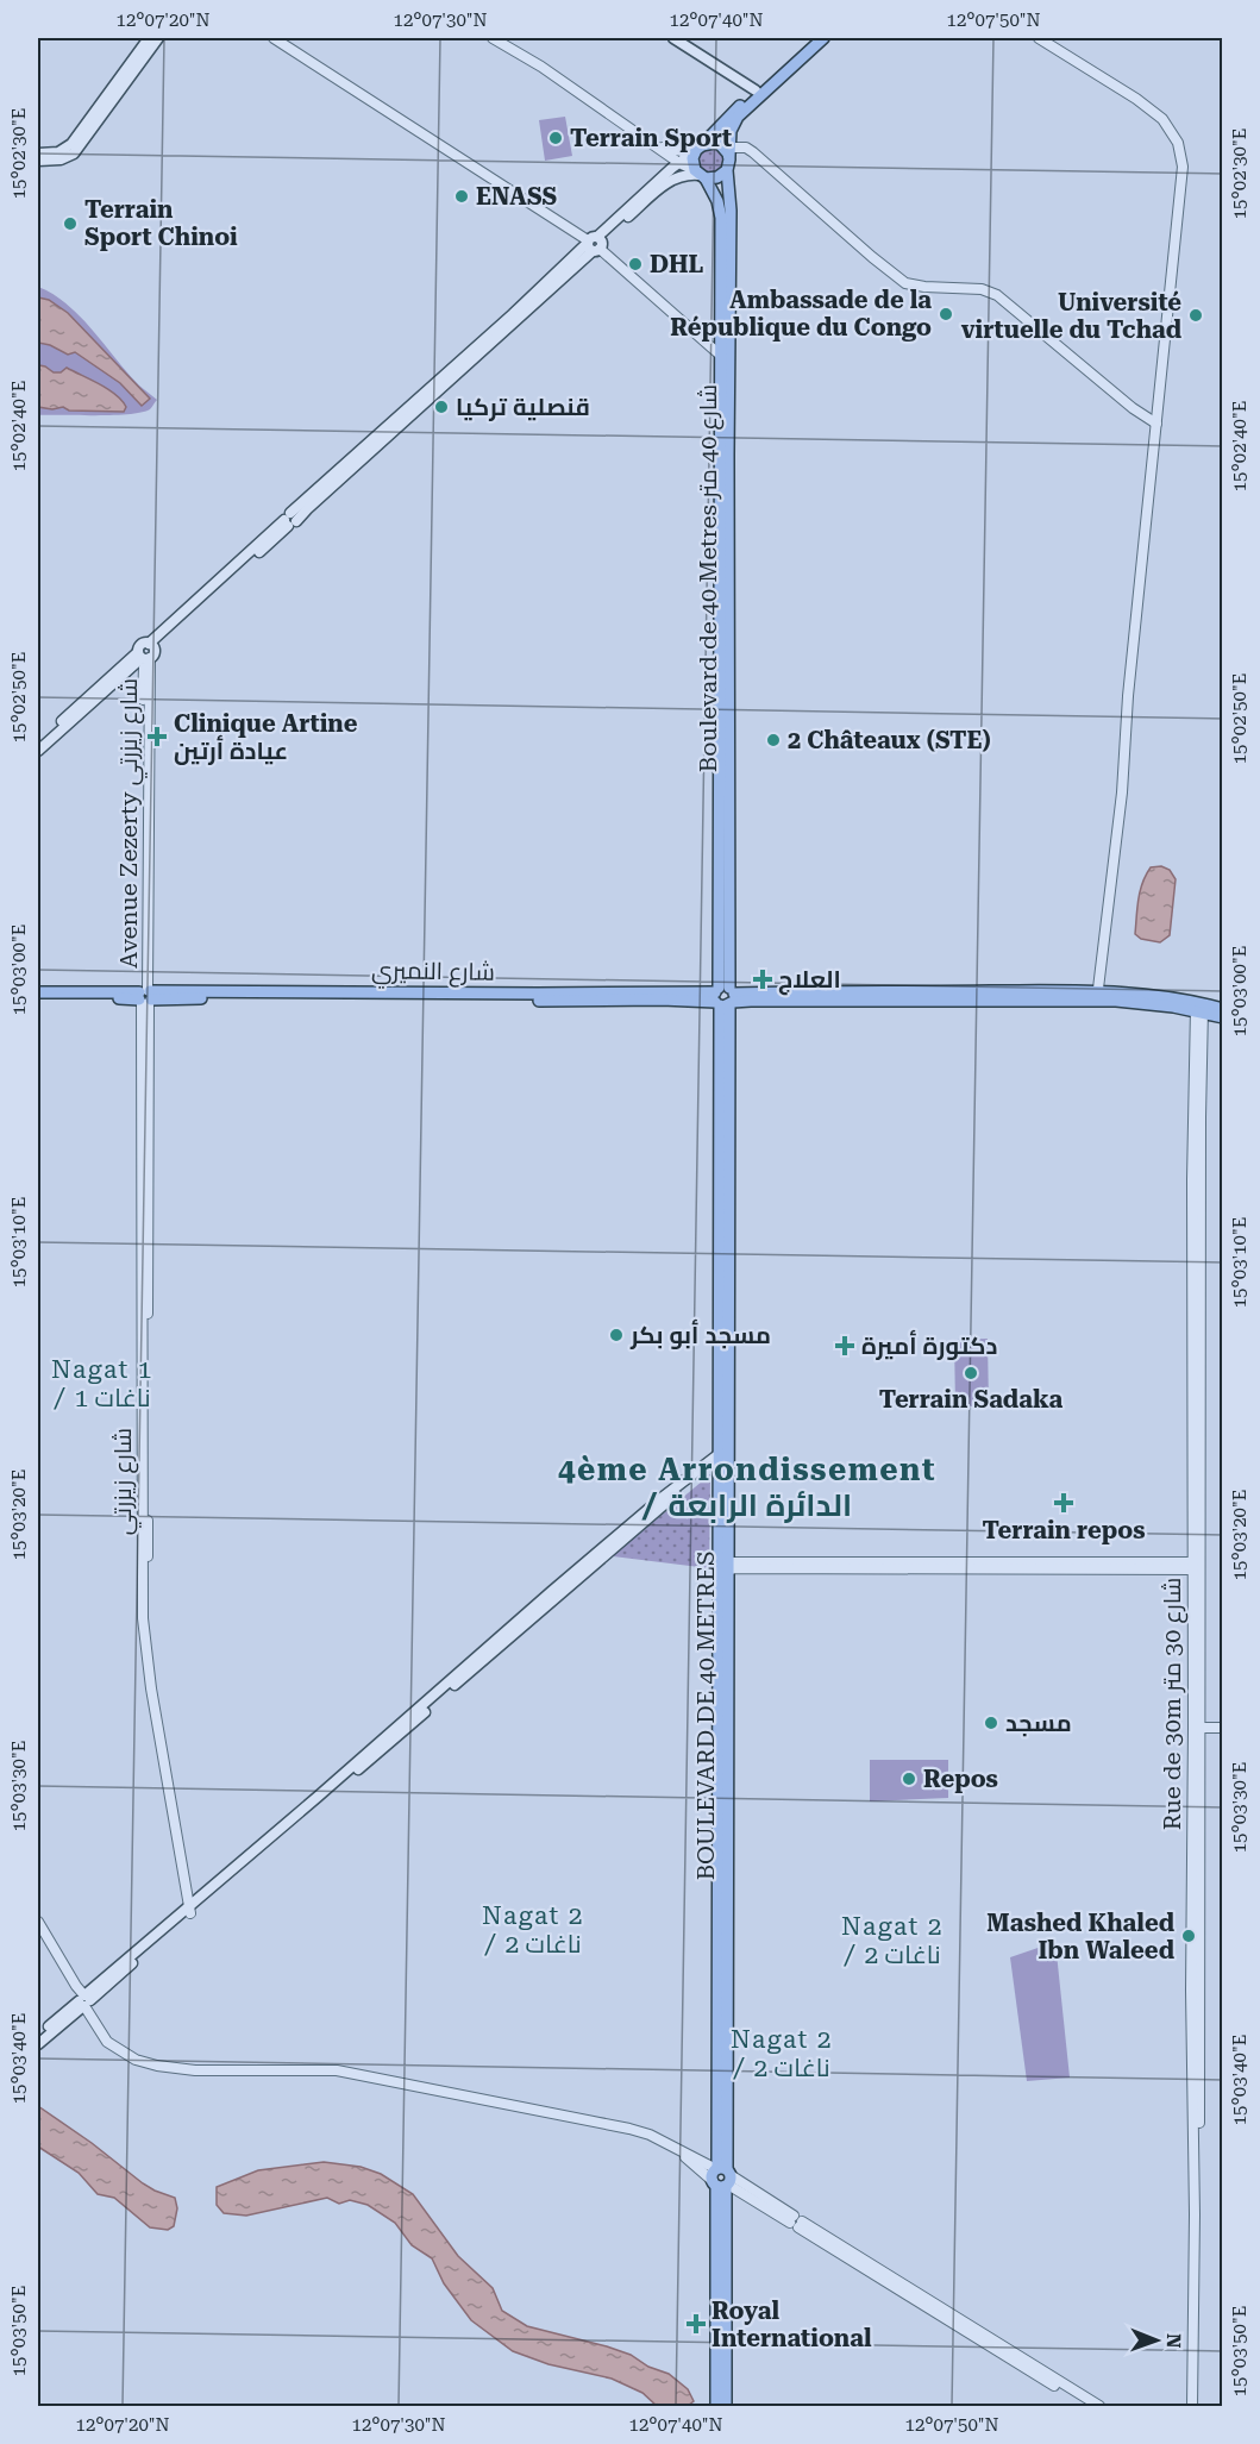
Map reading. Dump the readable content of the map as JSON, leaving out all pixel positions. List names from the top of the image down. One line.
{"streets":{"main road":["Boulevard de 40 Metres شارع 40 متر","شارع النميري","BOULEVARD DE 40 METRES"],"street":["Avenue Zezerty شارع زيزرتي","شارع زيزرتي","Rue de 30m شارع 30 متر"]},"crossings":[["Boulevard de 40 Metres شارع 40 متر","شارع النميري"],["Boulevard de 40 Metres شارع 40 متر","BOULEVARD DE 40 METRES"],["Avenue Zezerty شارع زيزرتي","شارع النميري"],["Avenue Zezerty شارع زيزرتي","شارع زيزرتي"],["شارع النميري","شارع زيزرتي"],["شارع النميري","Rue de 30m شارع 30 متر"],["شارع النميري","BOULEVARD DE 40 METRES"]],"districts":["Nagat 1 / ناغات 1","4ème Arrondissement / الدائرة الرابعة","Nagat 2 / ناغات 2","Nagat 2 / ناغات 2","Nagat 2 / ناغات 2"],"places":{"other":["Terrain Sport","ENASS","Terrain Sport Chinoi","DHL","Ambassade de la République du Congo","Université virtuelle du Tchad","قنصلية تركيا","2 Châteaux (STE)","مسجد أبو بكر","Terrain Sadaka","مسجد","Repos","Mashed Khaled Ibn Waleed"],"health":["Clinique Artine عيادة أرتين","العلاج","دكتورة أميرة","Terrain repos","Royal International"]},"north":"right","coordinates":["12°07'20\"N","12°07'30\"N","12°07'40\"N","12°07'50\"N","15°02'30\"E","15°02'40\"E","15°02'50\"E","15°03'00\"E","15°03'10\"E","15°03'20\"E","15°03'30\"E","15°03'40\"E","15°03'50\"E"]}
